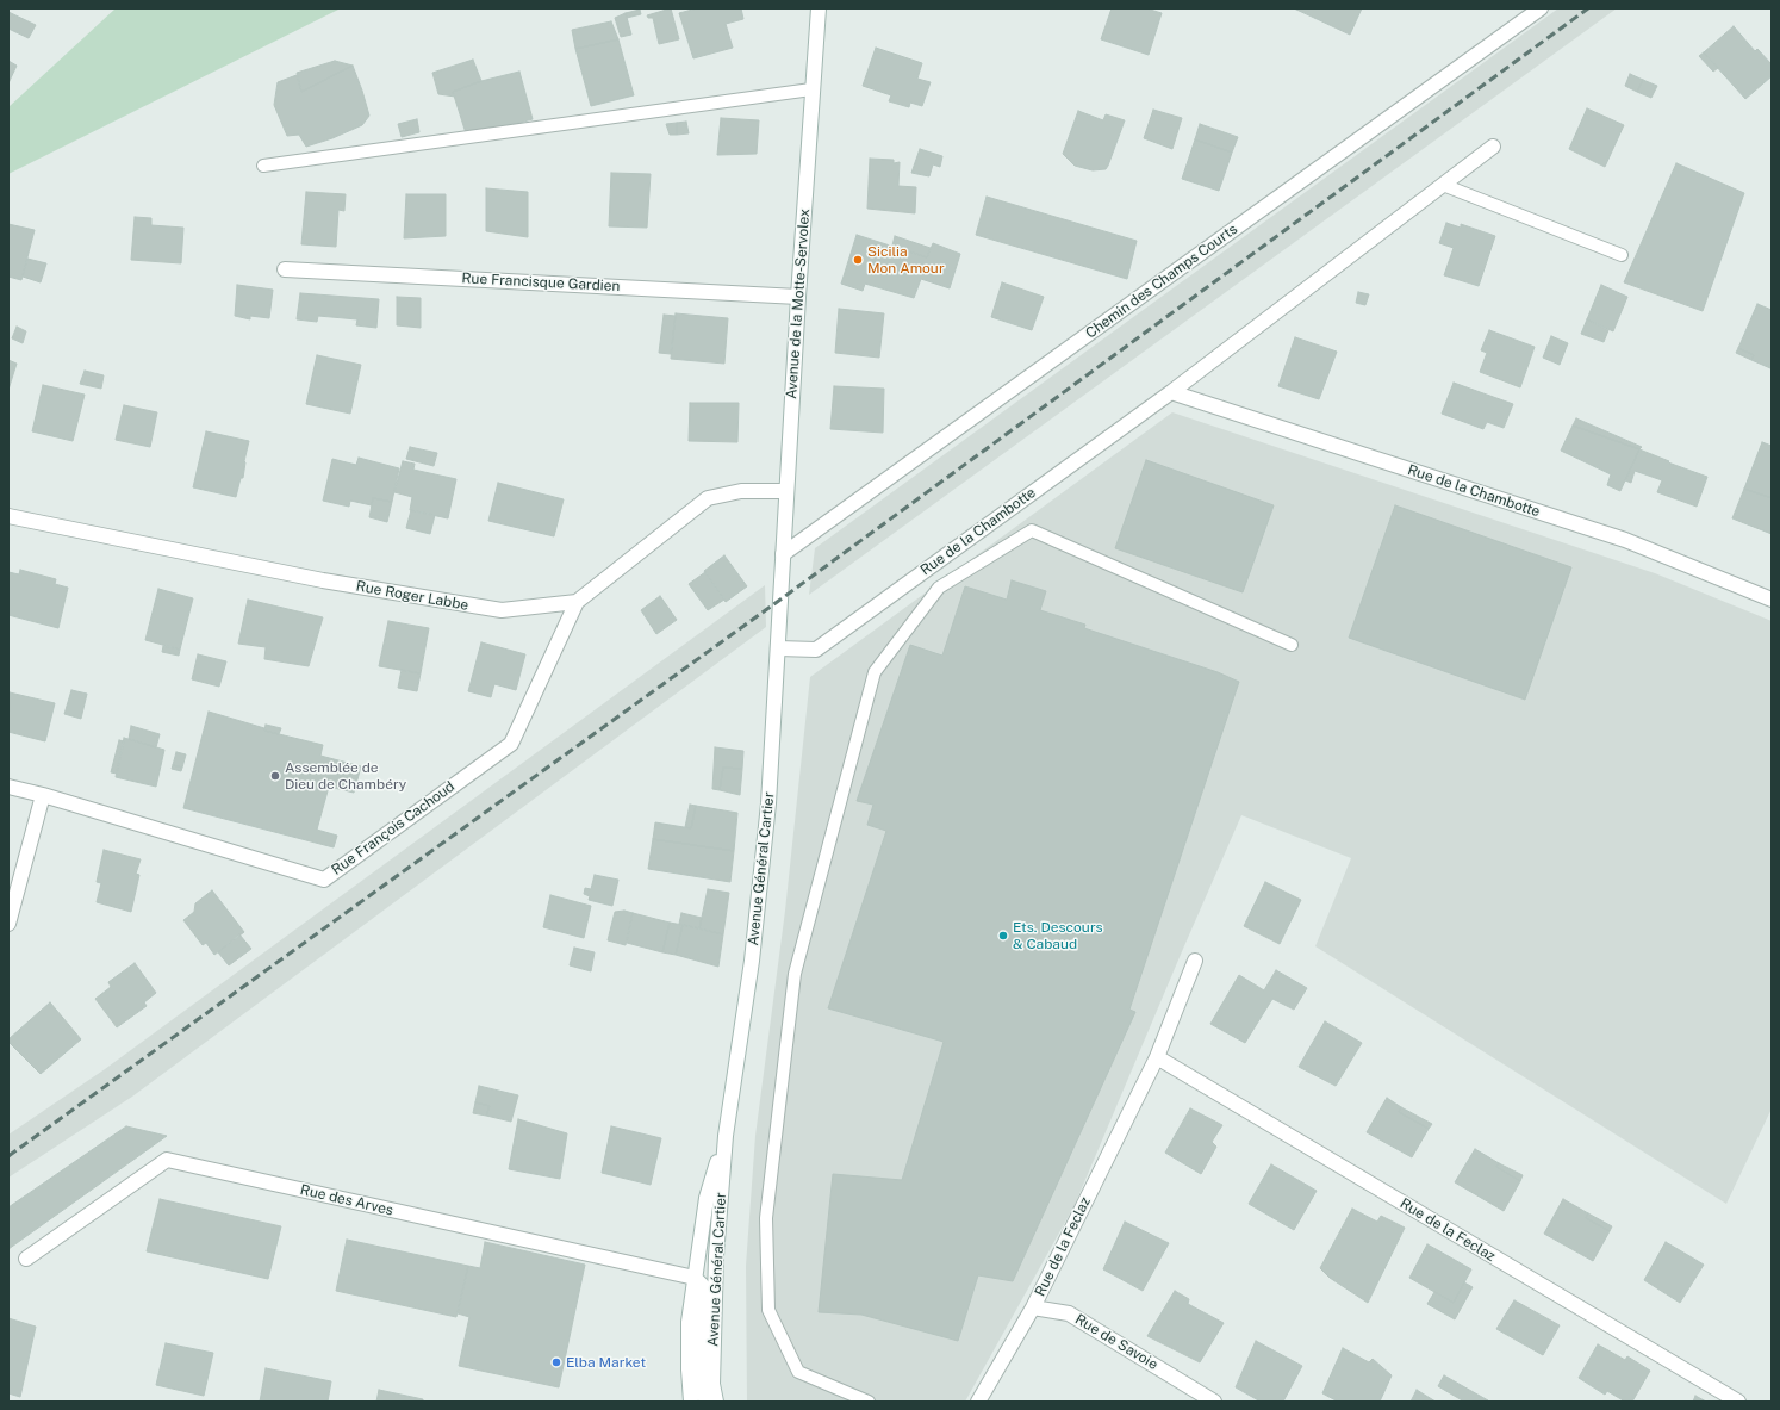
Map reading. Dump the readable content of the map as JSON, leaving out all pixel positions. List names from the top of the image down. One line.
{"streets":{"street":["Chemin des Champs Courts","Rue Francisque Gardien","Avenue de la Motte-Servolex","Rue de la Chambotte","Rue Roger Labbe","Rue François Cachoud","Avenue Général Cartier","Rue des Arves","Rue de la Feclaz","Rue de Savoie"]},"crossings":[["Chemin des Champs Courts","Avenue de la Motte-Servolex"],["Rue Francisque Gardien","Avenue de la Motte-Servolex"],["Avenue de la Motte-Servolex","Avenue Général Cartier"],["Rue de la Chambotte","Avenue Général Cartier"],["Rue Roger Labbe","Rue François Cachoud"],["Avenue Général Cartier","Rue des Arves"],["Rue de la Feclaz","Rue de Savoie"]],"places":["Sicilia Mon Amour","Assemblée de Dieu de Chambéry","Ets. Descours & Cabaud","Elba Market"]}
